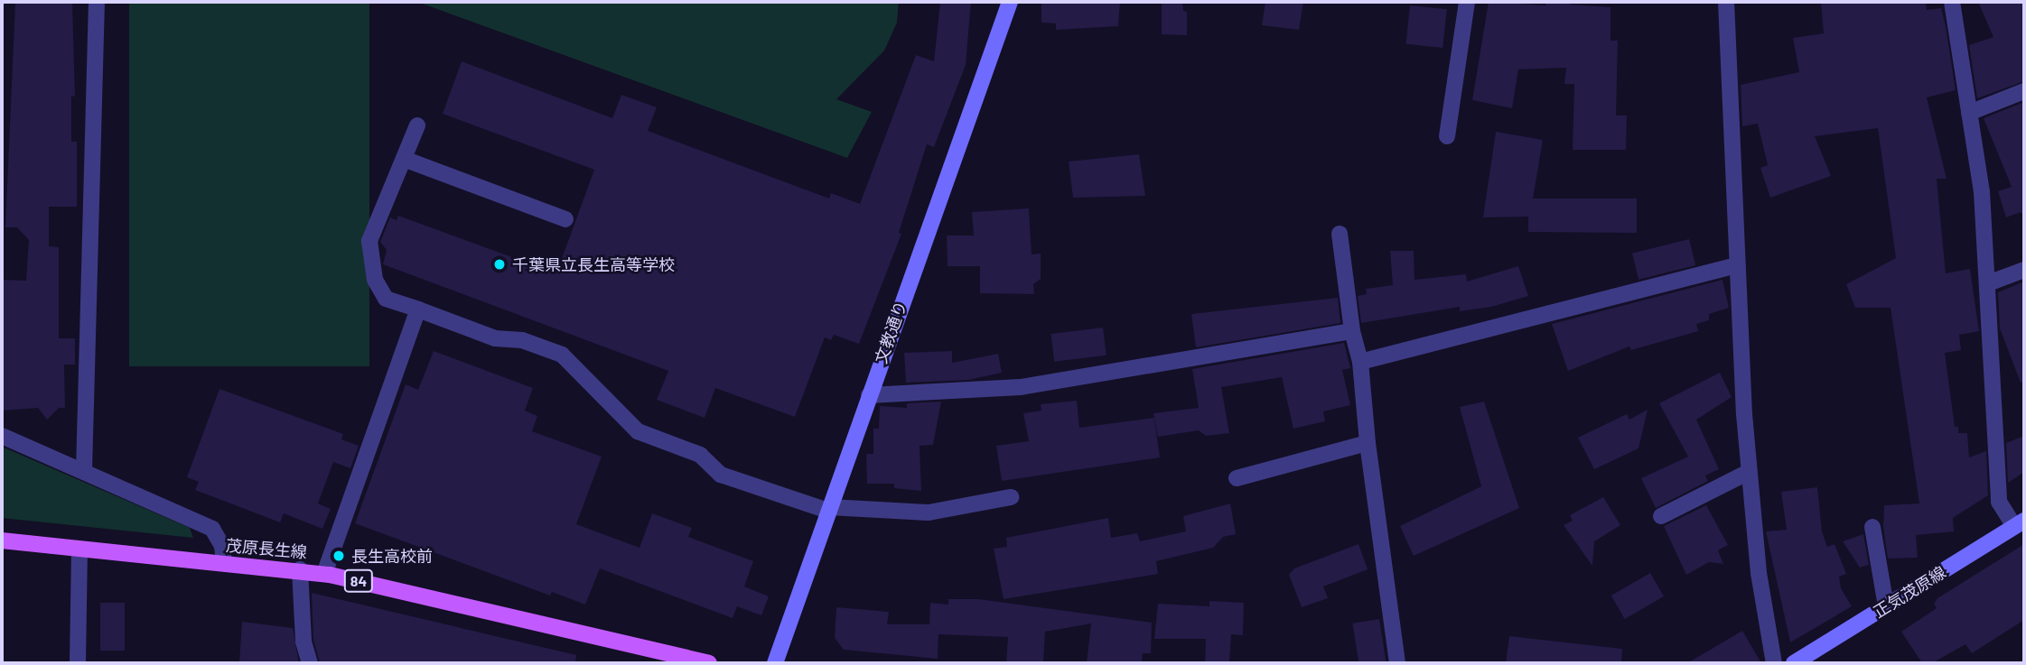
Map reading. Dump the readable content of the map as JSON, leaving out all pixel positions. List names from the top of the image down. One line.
{"streets":{"main road":["茂原長生線","84"],"street":["文教通り","正気茂原線"]},"places":["千葉県立長生高等学校","長生高校前"]}
